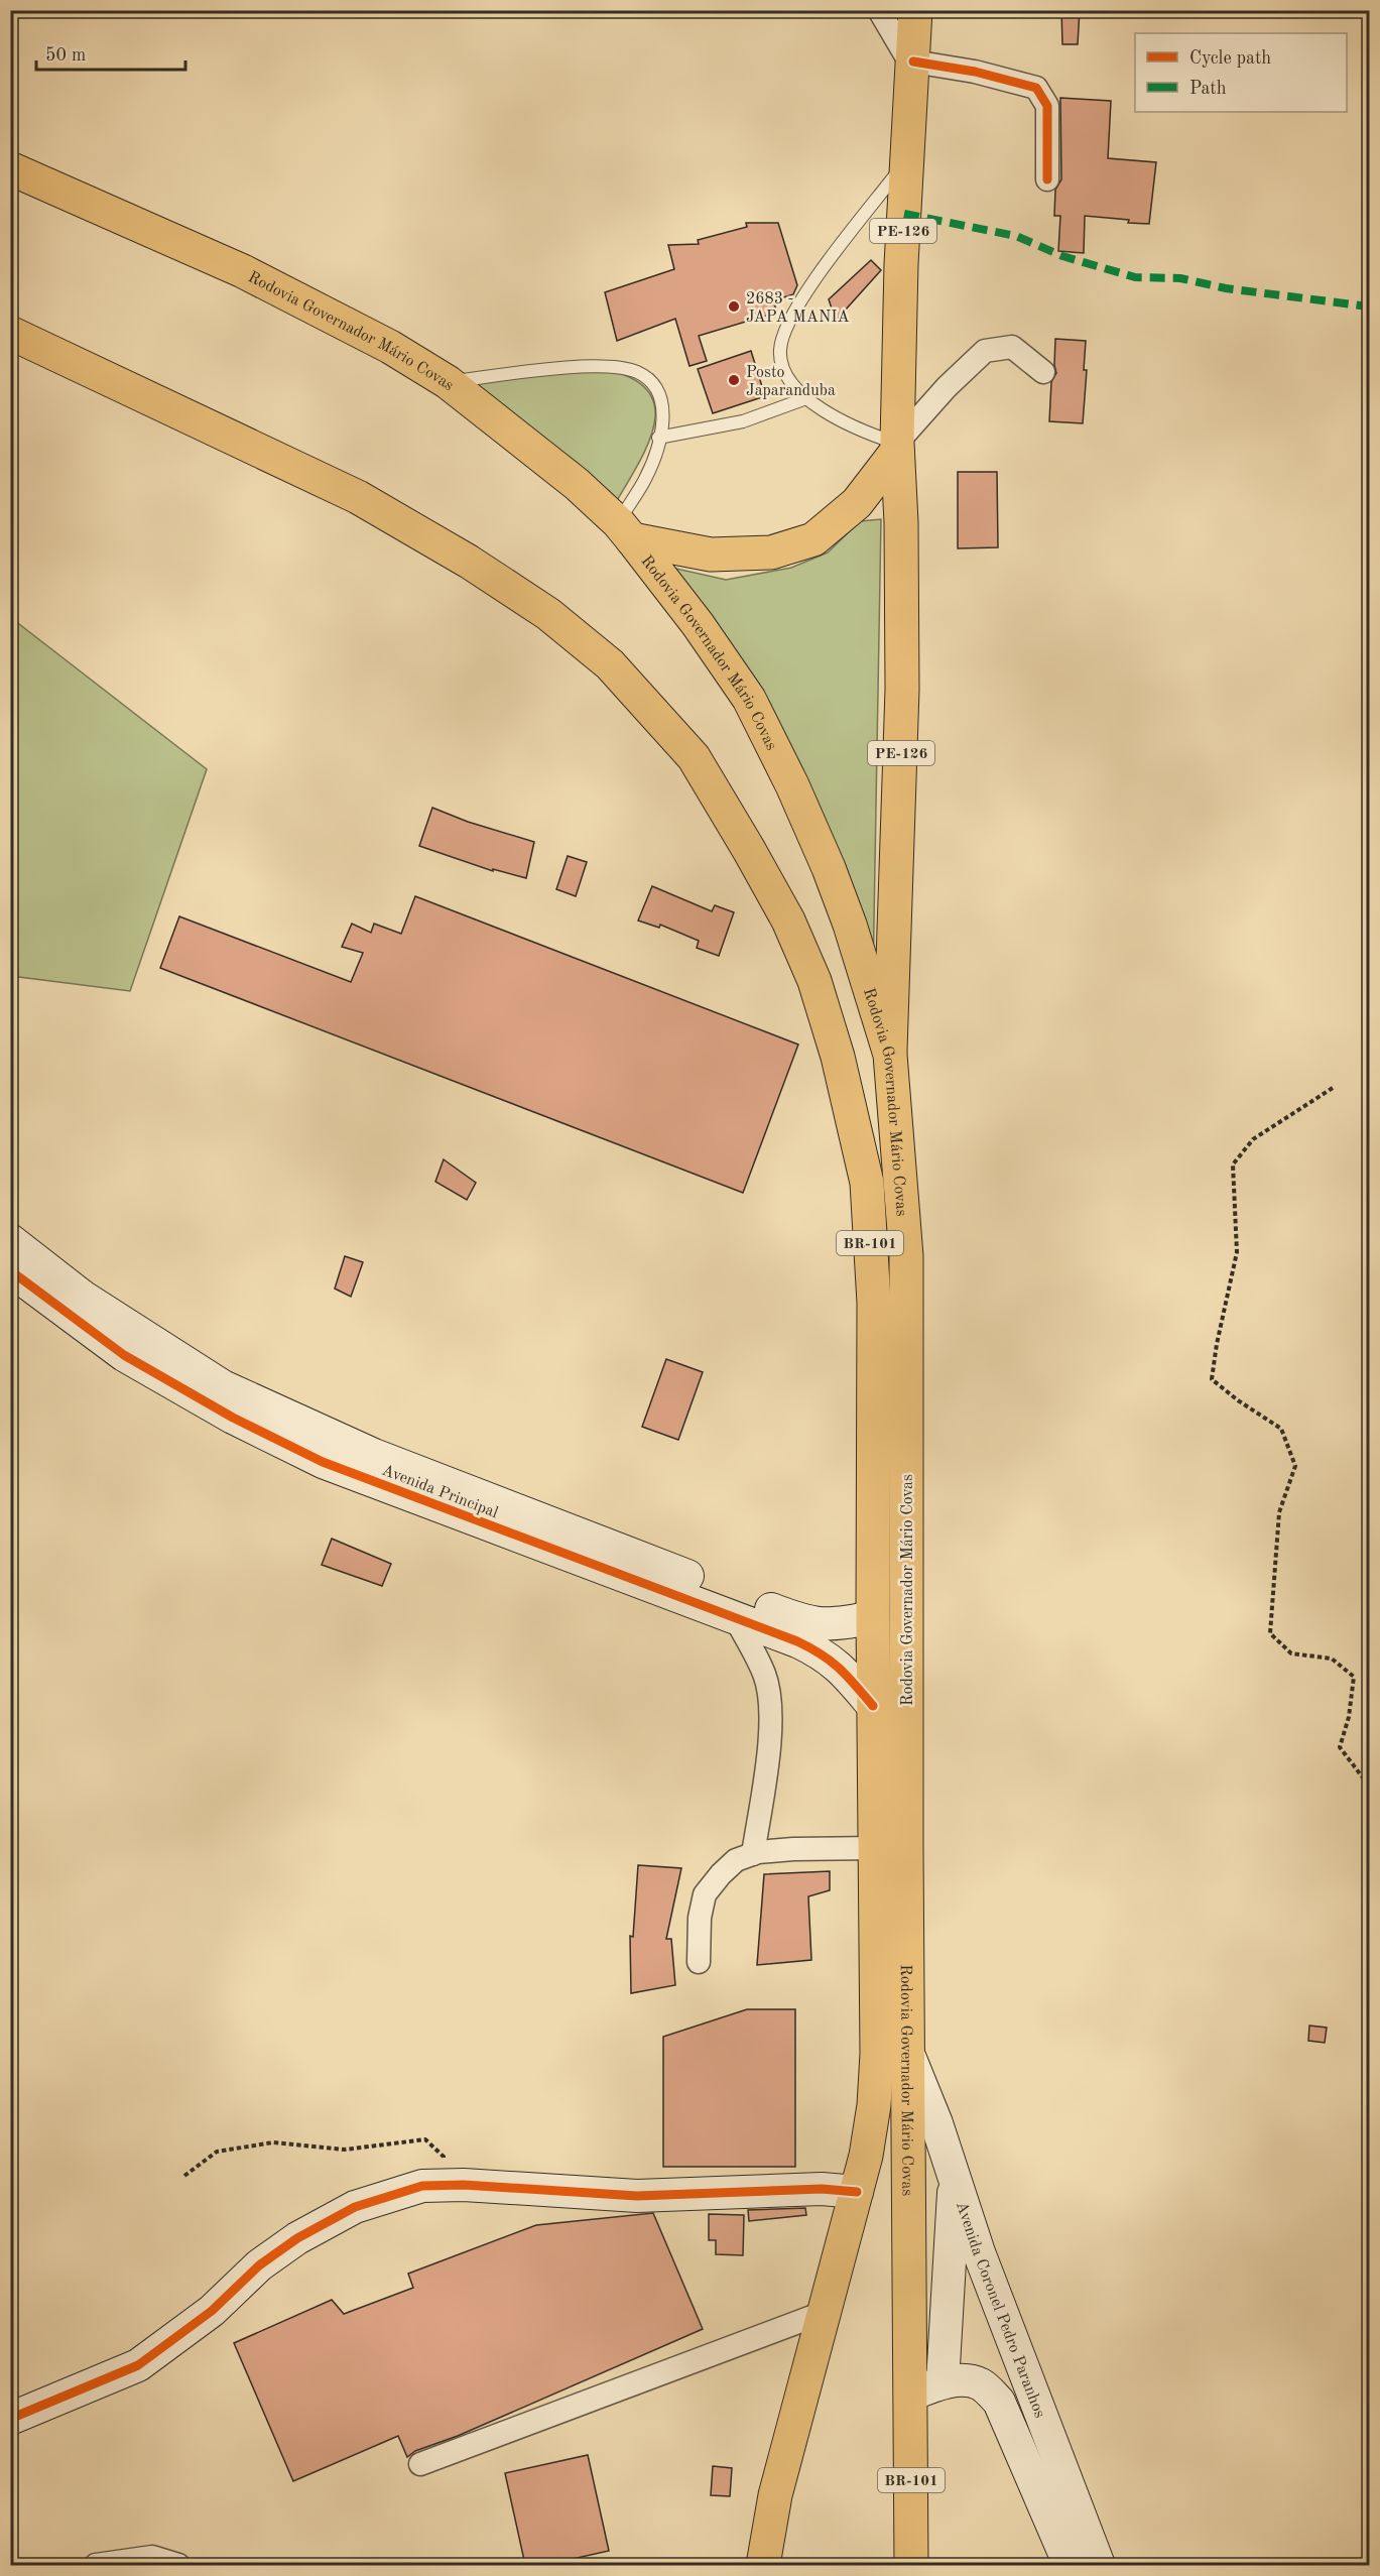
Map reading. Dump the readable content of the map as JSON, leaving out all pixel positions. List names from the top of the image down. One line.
{"streets":{"main road":["PE-126","Rodovia Governador Mário Covas","BR-101"],"street":["Avenida Principal","Avenida Coronel Pedro Paranhos"]},"crossings":[["PE-126","Rodovia Governador Mário Covas"],["Rodovia Governador Mário Covas","Avenida Principal"],["Rodovia Governador Mário Covas","Avenida Coronel Pedro Paranhos"]],"places":["2683 - JAPA MANIA","Posto Japaranduba"],"legend":["Cycle path","Path"],"scale_bar":"50 m"}
